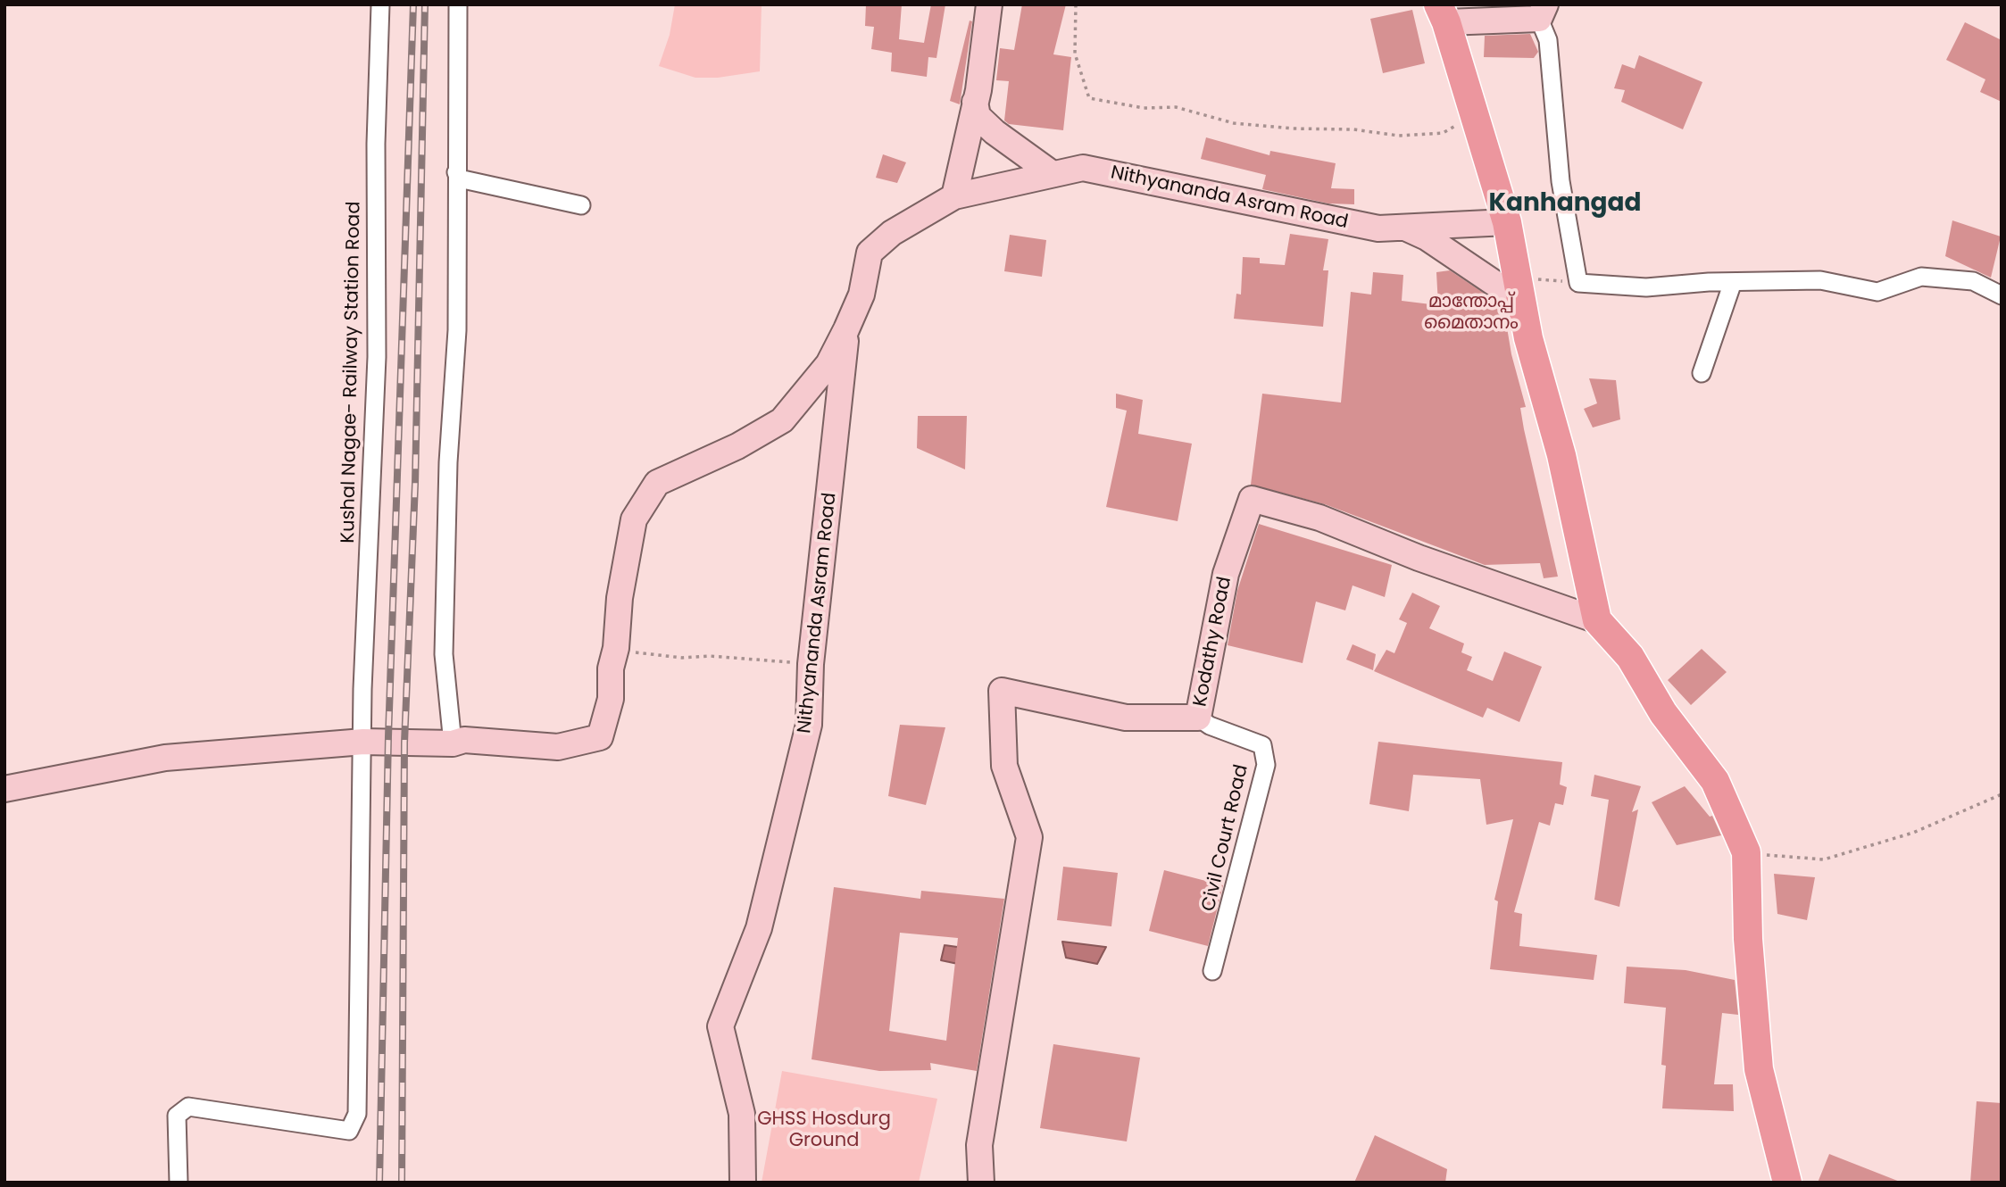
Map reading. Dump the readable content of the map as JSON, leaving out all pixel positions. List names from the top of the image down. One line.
{"streets":{"street":["Nithyananda Asram Road","Kushal Nagae- Railway Station Road","Kodathy Road","Civil Court Road"]},"crossings":[["Kodathy Road","Civil Court Road"]],"districts":["Kanhangad"],"parks":["മാന്തോപ്പ് മൈതാനം","GHSS Hosdurg Ground"]}
